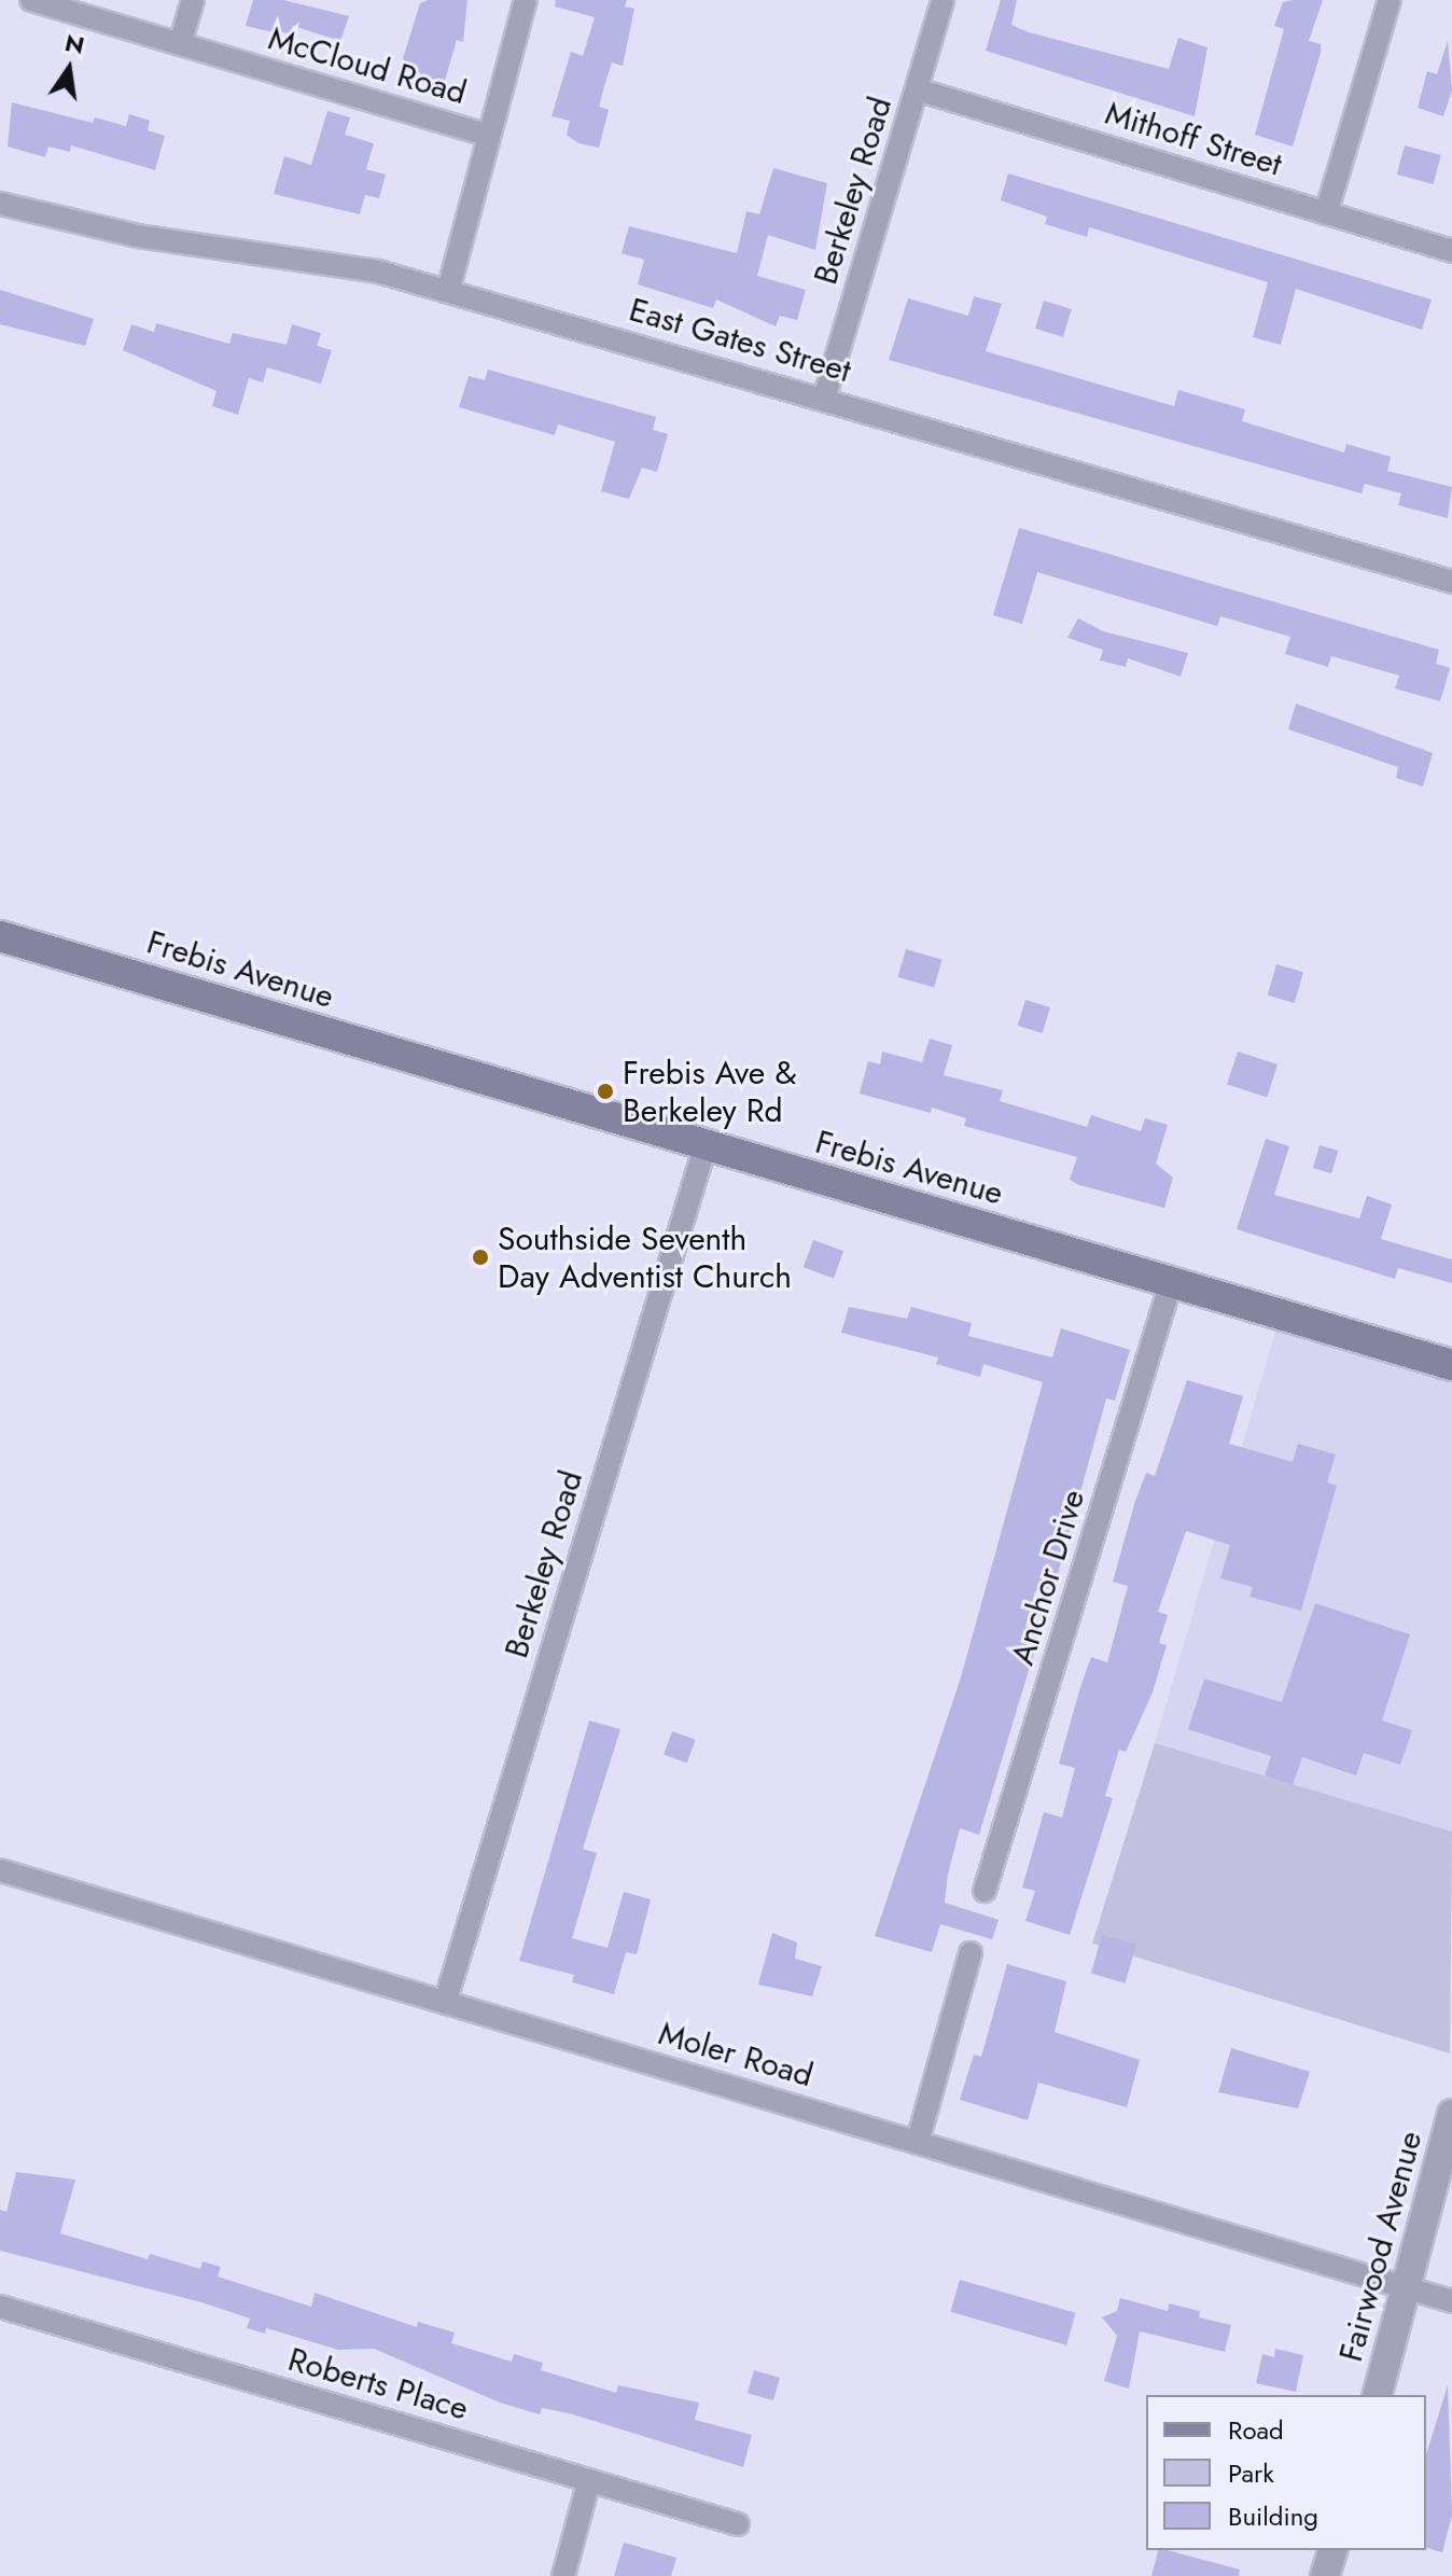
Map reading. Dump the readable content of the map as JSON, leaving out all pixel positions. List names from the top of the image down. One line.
{"streets":{"main road":["Frebis Avenue"],"street":["McCloud Road","Mithoff Street","Berkeley Road","East Gates Street","Anchor Drive","Moler Road","Fairwood Avenue","Roberts Place"]},"crossings":[["Mithoff Street","Berkeley Road"],["Berkeley Road","East Gates Street"],["Berkeley Road","Frebis Avenue"],["Berkeley Road","Moler Road"],["Frebis Avenue","Anchor Drive"],["Moler Road","Fairwood Avenue"]],"places":["Frebis Ave & Berkeley Rd","Southside Seventh Day Adventist Church"],"legend":["Road","Park","Building"],"north":"top"}
